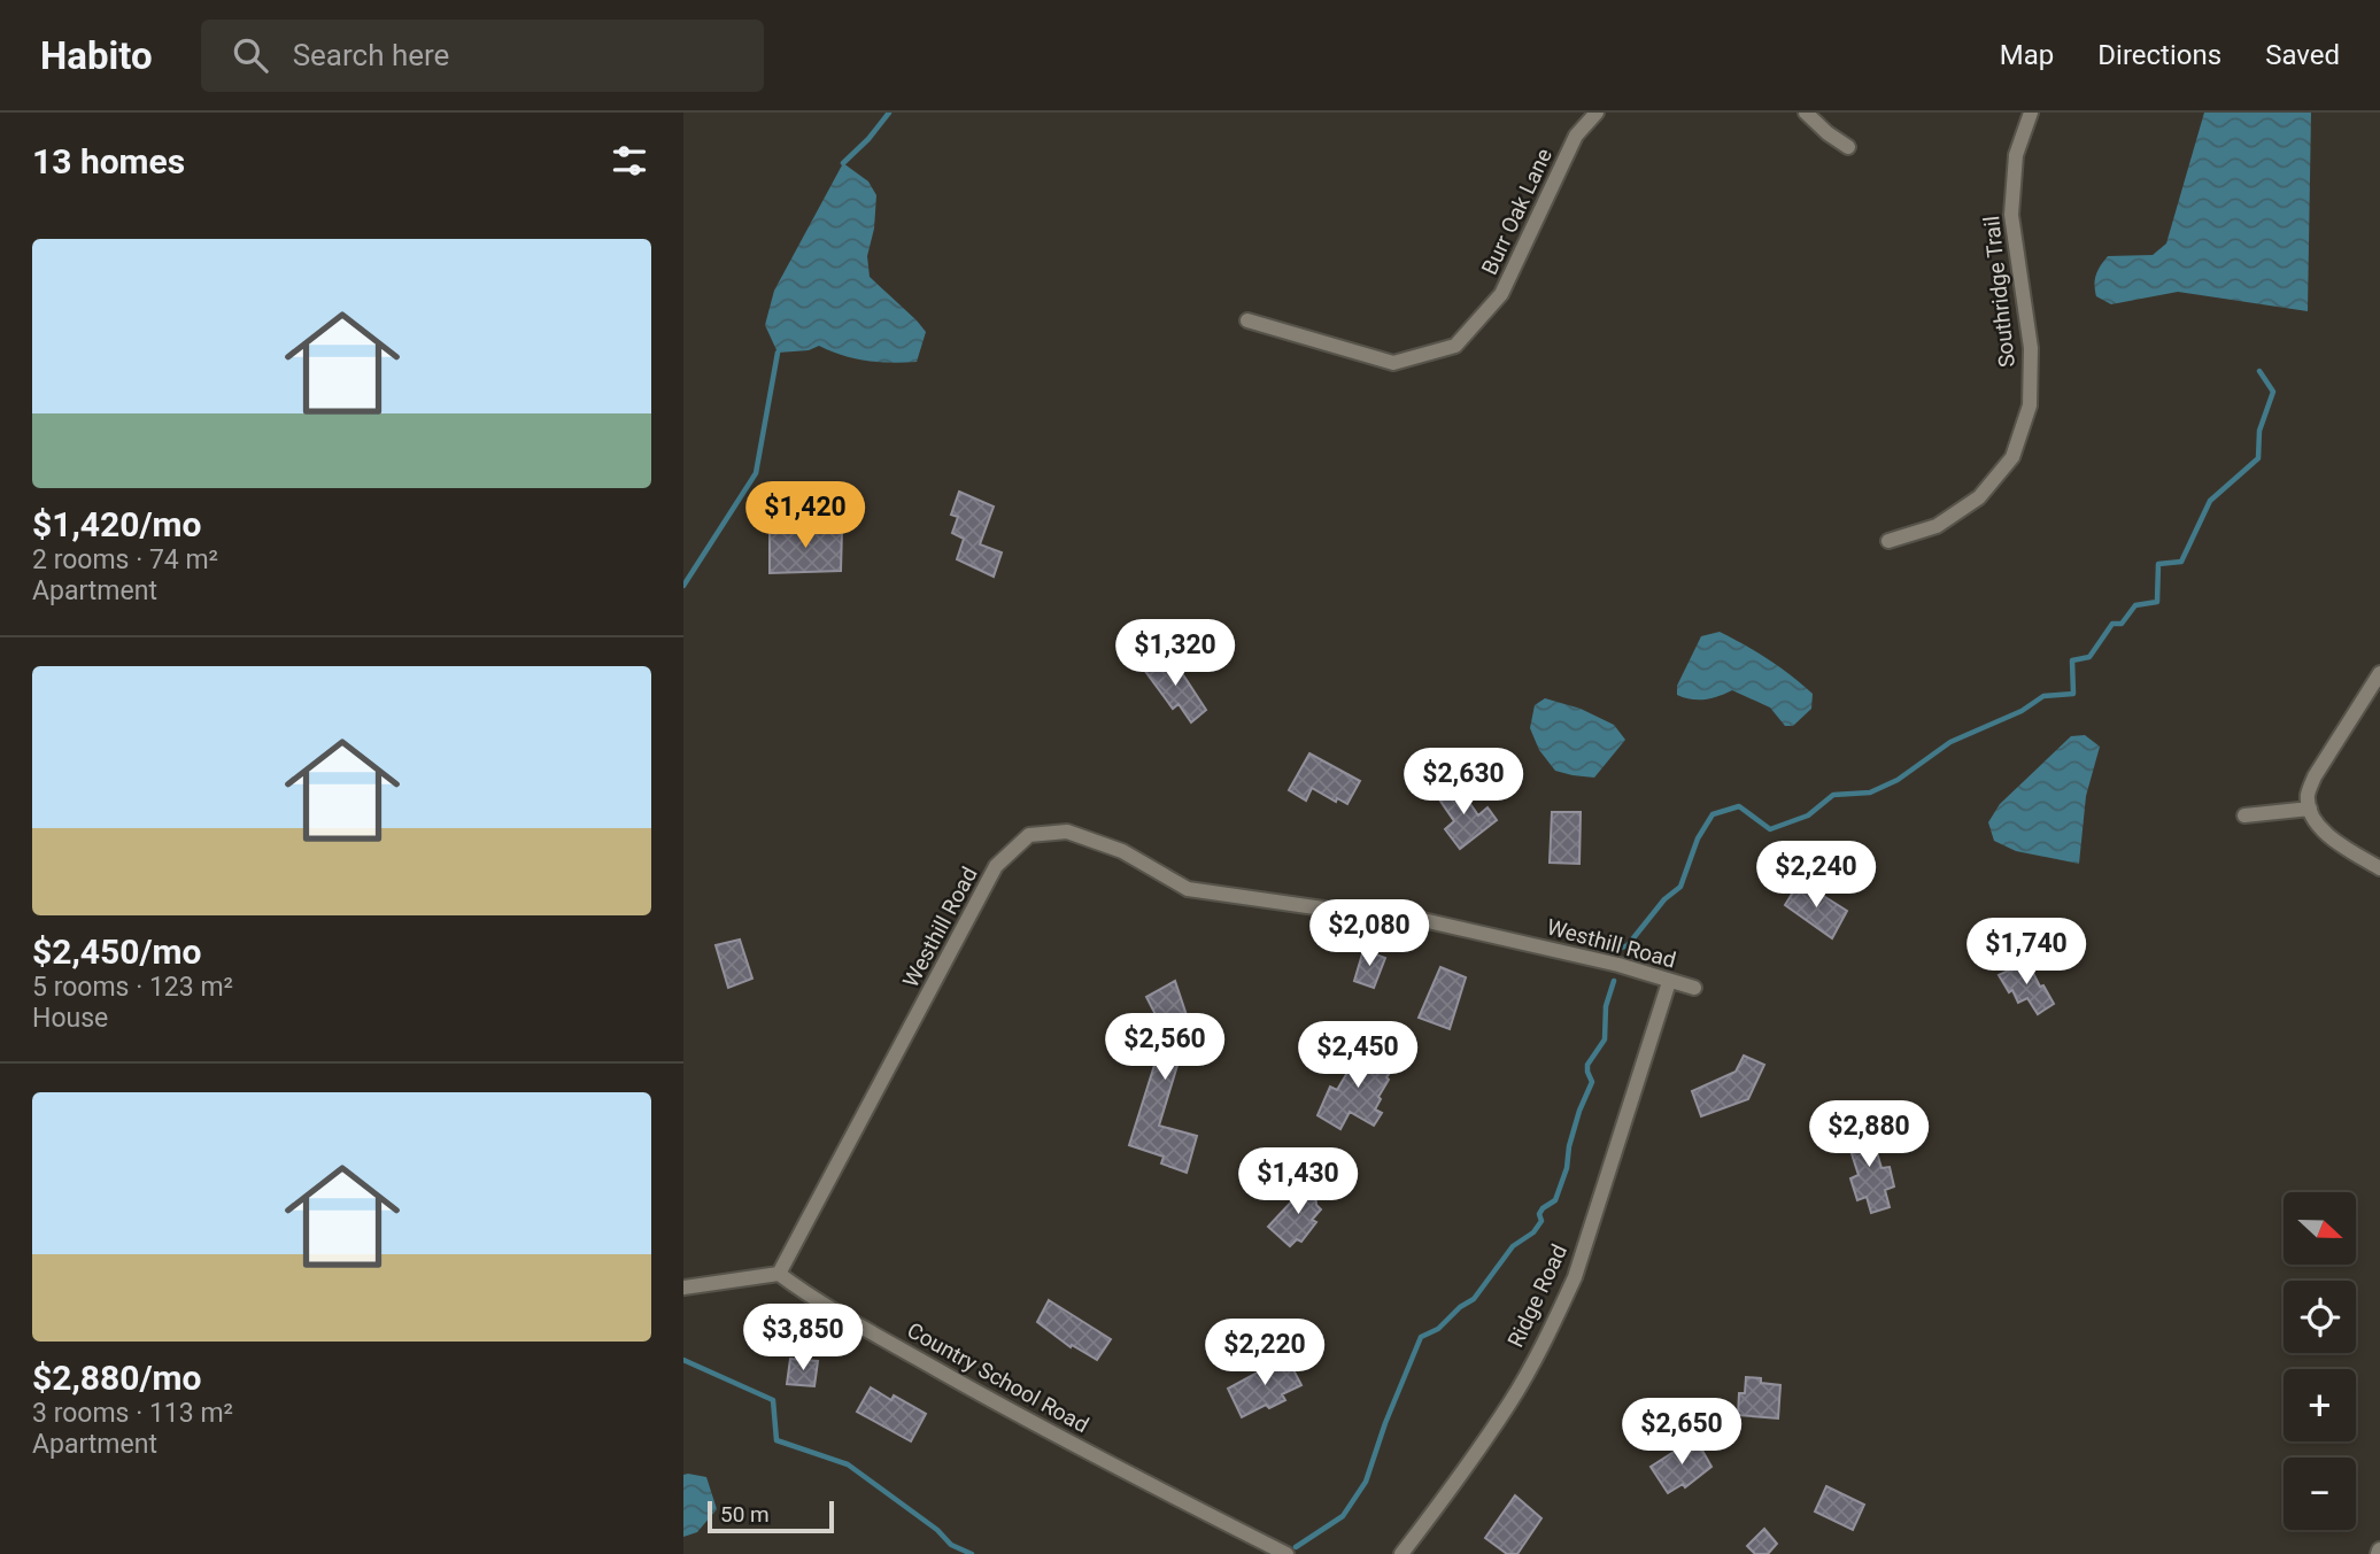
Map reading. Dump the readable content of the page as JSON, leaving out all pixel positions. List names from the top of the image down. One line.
{"streets":{"street":["Burr Oak Lane","Southridge Trail","Westhill Road","Ridge Road","Country School Road"]},"crossings":[["Westhill Road","Ridge Road"],["Westhill Road","Country School Road"]],"scale_bar":"50 m","north":"right","page":{"header":"Habito","search":"Search here","nav":["Map","Directions","Saved"],"heading":"13 homes","list":[{"name":"$1,420/mo","note":"2 rooms · 74 m² · Apartment"},{"name":"$2,450/mo","note":"5 rooms · 123 m² · House"},{"name":"$2,880/mo","note":"3 rooms · 113 m² · Apartment"}],"price":["$1,420","$1,320","$2,630","$2,240","$2,080","$1,740","$2,560","$2,450","$2,880","$1,430","$3,850","$2,220","$2,650"],"map_buttons":["+","−"],"scale":"50 m"}}
